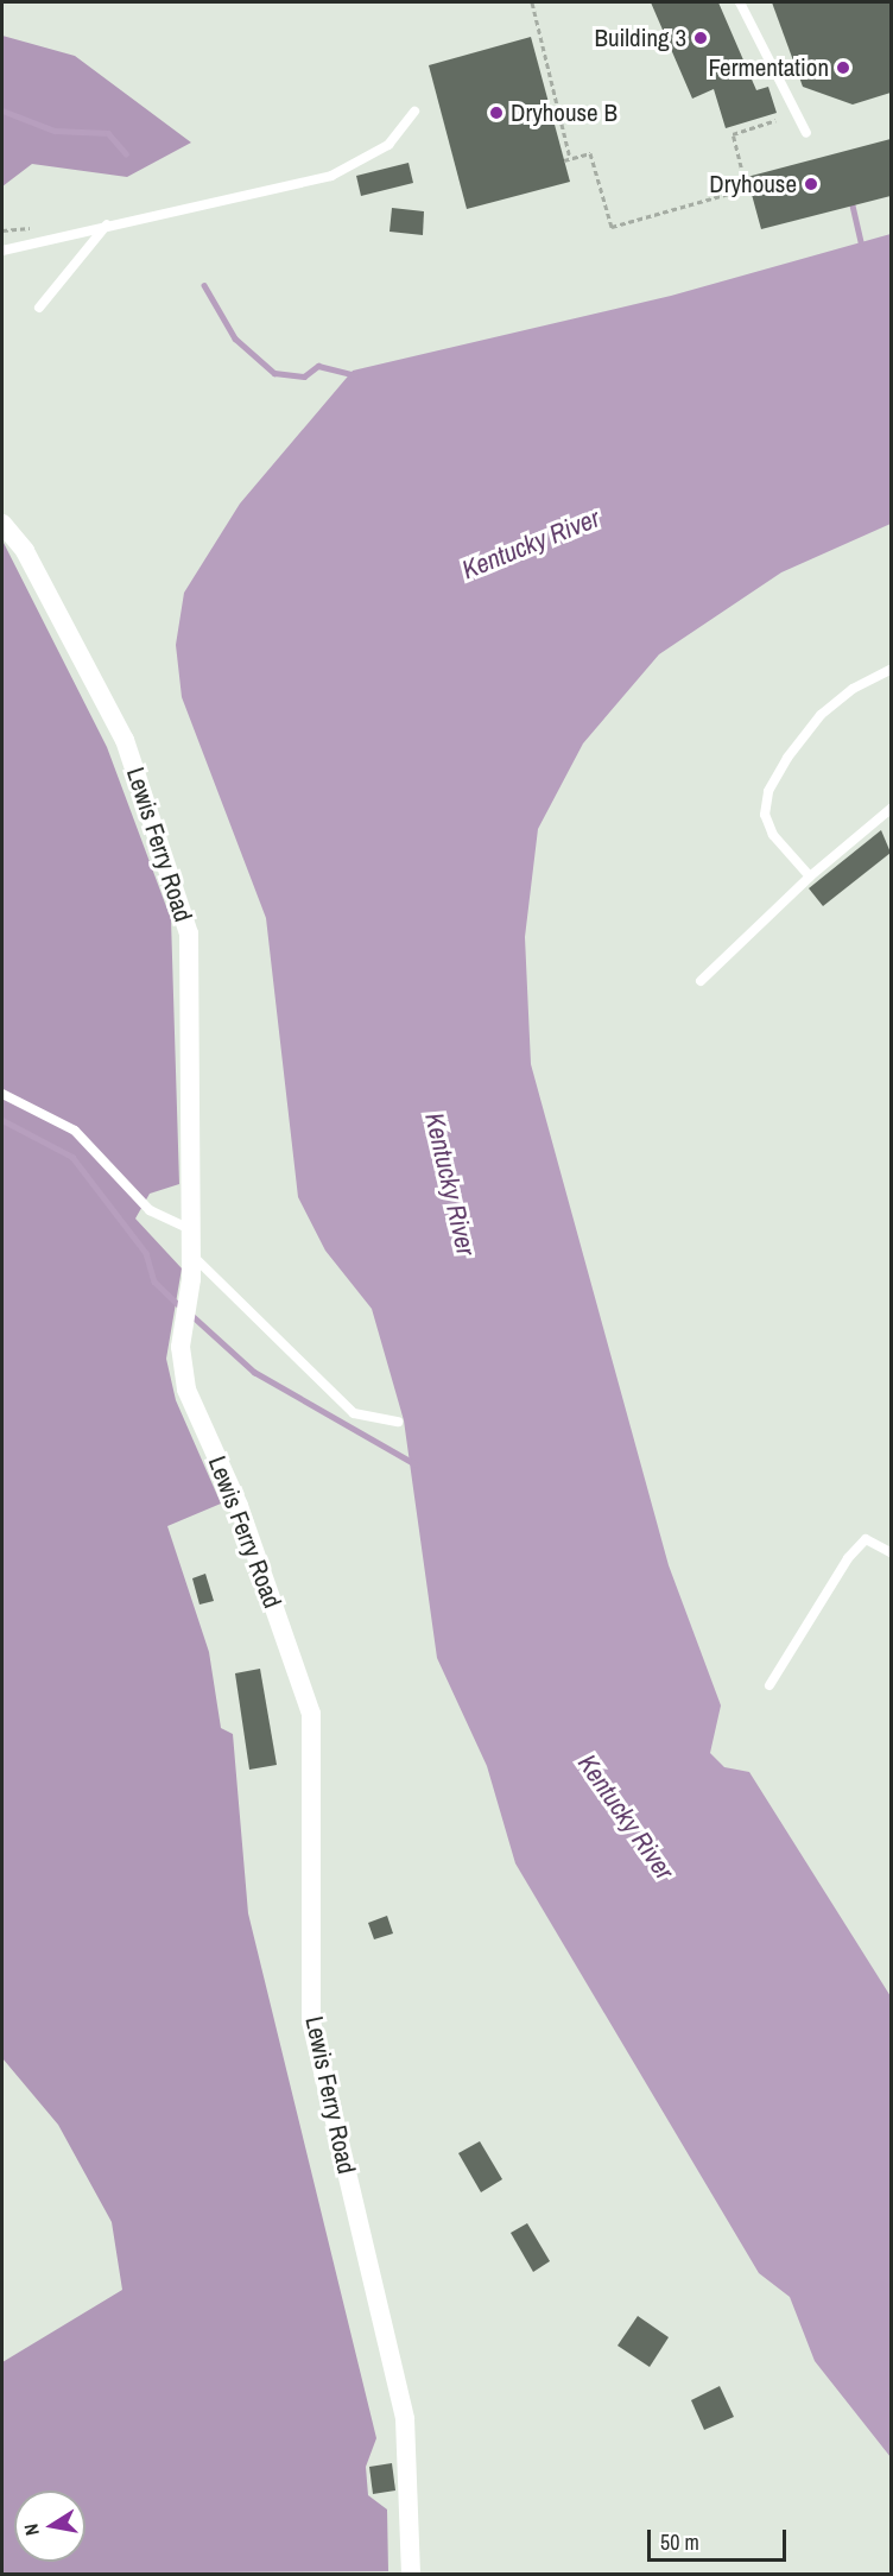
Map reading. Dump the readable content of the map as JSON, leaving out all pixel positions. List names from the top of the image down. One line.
{"streets":{"street":["Lewis Ferry Road"]},"water":["Kentucky River"],"places":["Building 3","Fermentation","Dryhouse B","Dryhouse"],"scale_bar":"50 m","north":"left"}
